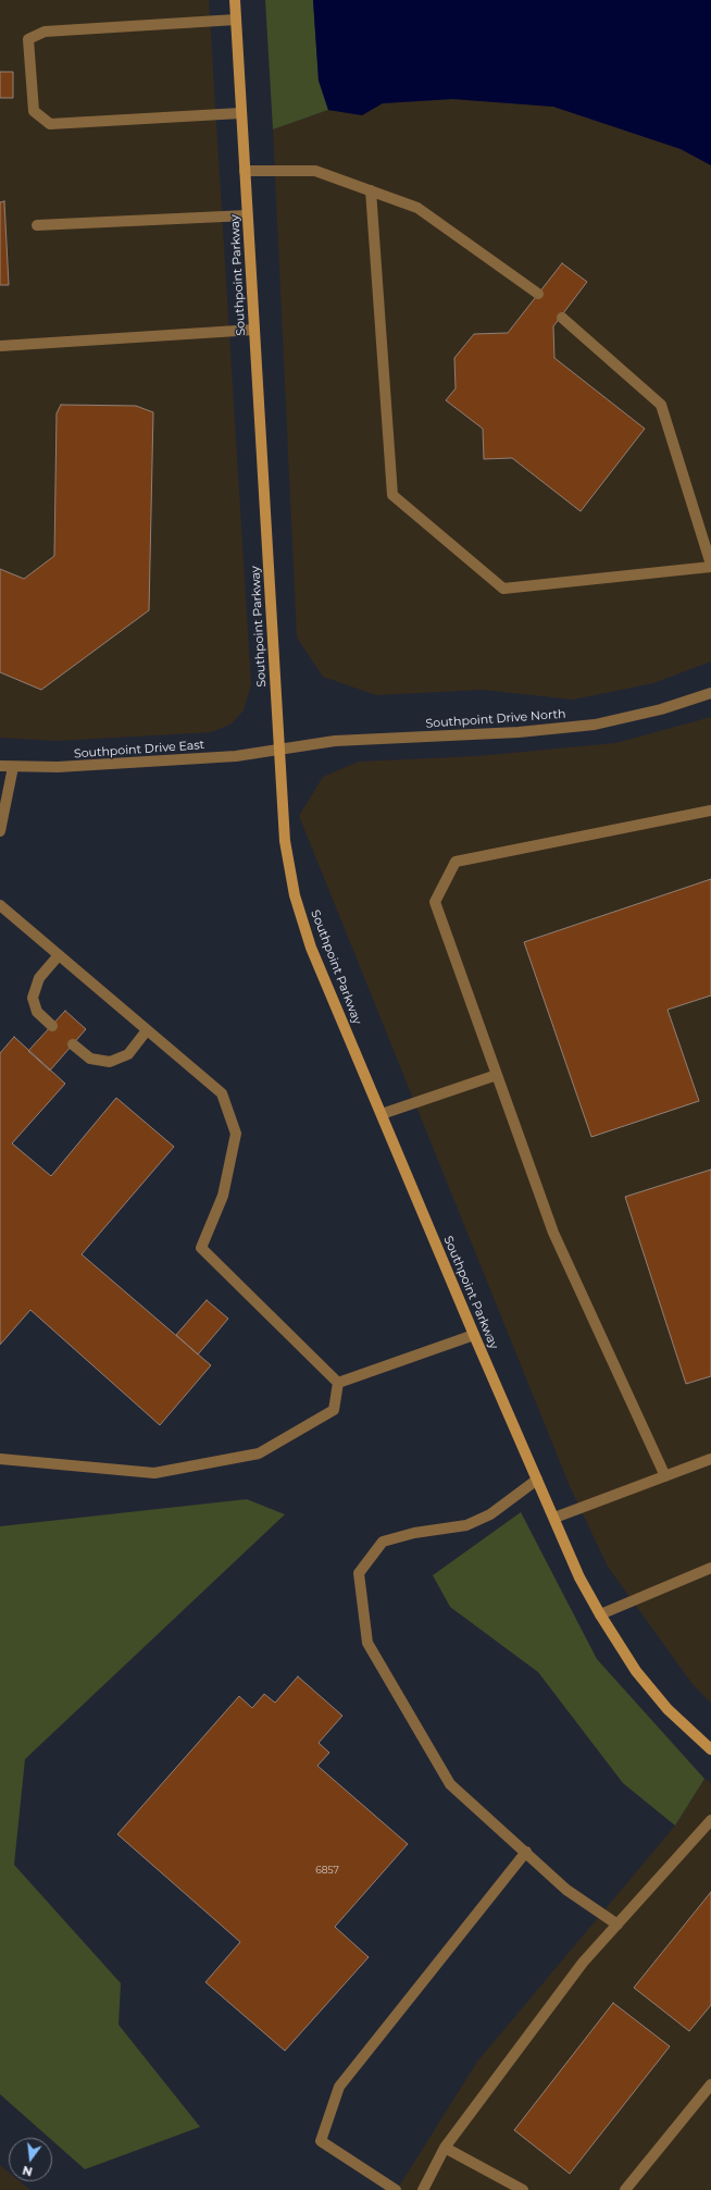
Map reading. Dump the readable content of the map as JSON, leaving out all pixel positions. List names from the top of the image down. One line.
{"streets":{"main road":["Southpoint Parkway"],"street":["Southpoint Drive North","Southpoint Drive East"]},"crossings":[["Southpoint Parkway","Southpoint Drive North"],["Southpoint Parkway","Southpoint Drive East"],["Southpoint Drive North","Southpoint Drive East"]],"house_numbers":["6857"],"north":"bottom"}
